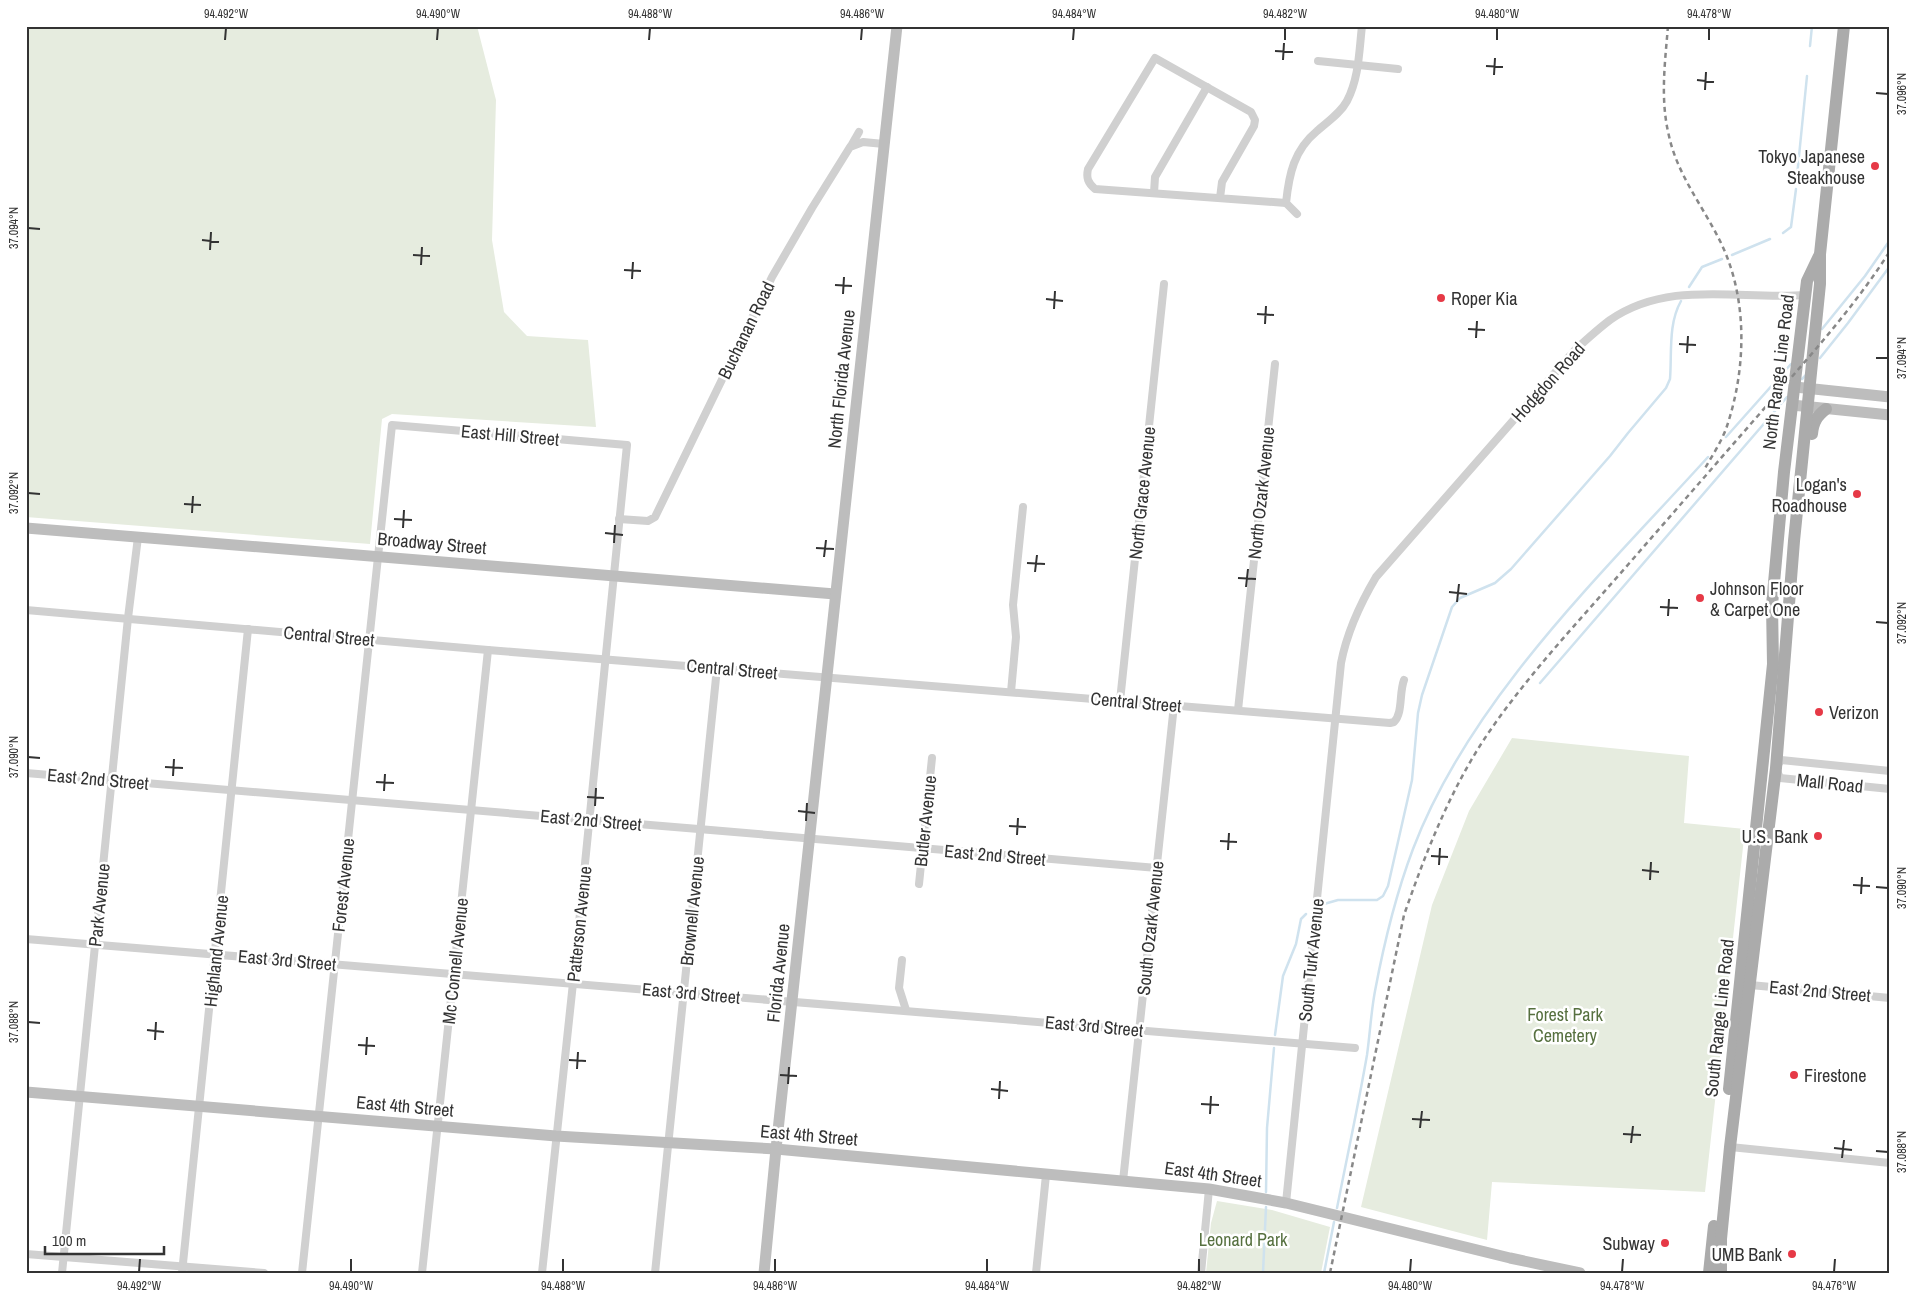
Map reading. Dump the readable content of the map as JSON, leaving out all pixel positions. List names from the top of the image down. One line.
{"streets":{"main road":["North Range Line Road","South Range Line Road"],"street":["Buchanan Road","North Florida Avenue","Hodgdon Road","East Hill Street","North Grace Avenue","North Ozark Avenue","Broadway Street","Central Street","East 2nd Street","Mall Road","Butler Avenue","Forest Avenue","Park Avenue","Brownell Avenue","Patterson Avenue","South Ozark Avenue","Highland Avenue","East 3rd Street","South Turk Avenue","Mc Connell Avenue","Florida Avenue","East 4th Street"]},"crossings":[["Buchanan Road","Patterson Avenue"],["North Range Line Road","Hodgdon Road"],["North Range Line Road","Mall Road"],["North Range Line Road","South Range Line Road"],["North Florida Avenue","Broadway Street"],["North Florida Avenue","Central Street"],["North Florida Avenue","Florida Avenue"],["Hodgdon Road","Central Street"],["Hodgdon Road","South Turk Avenue"],["East Hill Street","Forest Avenue"],["East Hill Street","Patterson Avenue"],["North Grace Avenue","Central Street"],["North Ozark Avenue","Central Street"],["Broadway Street","Forest Avenue"],["Broadway Street","Park Avenue"],["Broadway Street","Patterson Avenue"],["Central Street","Forest Avenue"],["Central Street","Park Avenue"],["Central Street","Brownell Avenue"],["Central Street","Patterson Avenue"],["Central Street","South Ozark Avenue"],["Central Street","Highland Avenue"],["Central Street","South Turk Avenue"],["Central Street","Mc Connell Avenue"],["Central Street","Florida Avenue"],["East 2nd Street","Butler Avenue"],["East 2nd Street","Forest Avenue"],["East 2nd Street","Park Avenue"],["East 2nd Street","Brownell Avenue"],["East 2nd Street","Patterson Avenue"],["East 2nd Street","South Ozark Avenue"],["East 2nd Street","Highland Avenue"],["East 2nd Street","Mc Connell Avenue"],["East 2nd Street","Florida Avenue"],["East 2nd Street","South Range Line Road"],["Mall Road","South Range Line Road"],["Forest Avenue","East 3rd Street"],["Forest Avenue","East 4th Street"],["Park Avenue","East 3rd Street"],["Park Avenue","East 4th Street"],["Brownell Avenue","East 3rd Street"],["Brownell Avenue","East 4th Street"],["Patterson Avenue","East 3rd Street"],["Patterson Avenue","East 4th Street"],["South Ozark Avenue","East 3rd Street"],["South Ozark Avenue","East 4th Street"],["Highland Avenue","East 3rd Street"],["Highland Avenue","East 4th Street"],["East 3rd Street","South Turk Avenue"],["East 3rd Street","Mc Connell Avenue"],["East 3rd Street","Florida Avenue"],["South Turk Avenue","East 4th Street"],["Mc Connell Avenue","East 4th Street"],["Florida Avenue","East 4th Street"]],"parks":["Forest Park Cemetery","Leonard Park"],"places":["Tokyo Japanese Steakhouse","Roper Kia","Logan's Roadhouse","Johnson Floor & Carpet One","Verizon","U.S. Bank","Firestone","Subway","UMB Bank"],"scale_bar":"100 m","coordinates":["94.492°W","94.490°W","94.488°W","94.486°W","94.484°W","94.482°W","94.480°W","94.478°W","37.096°N","37.094°N","37.092°N","37.090°N","37.088°N","94.476°W"]}
